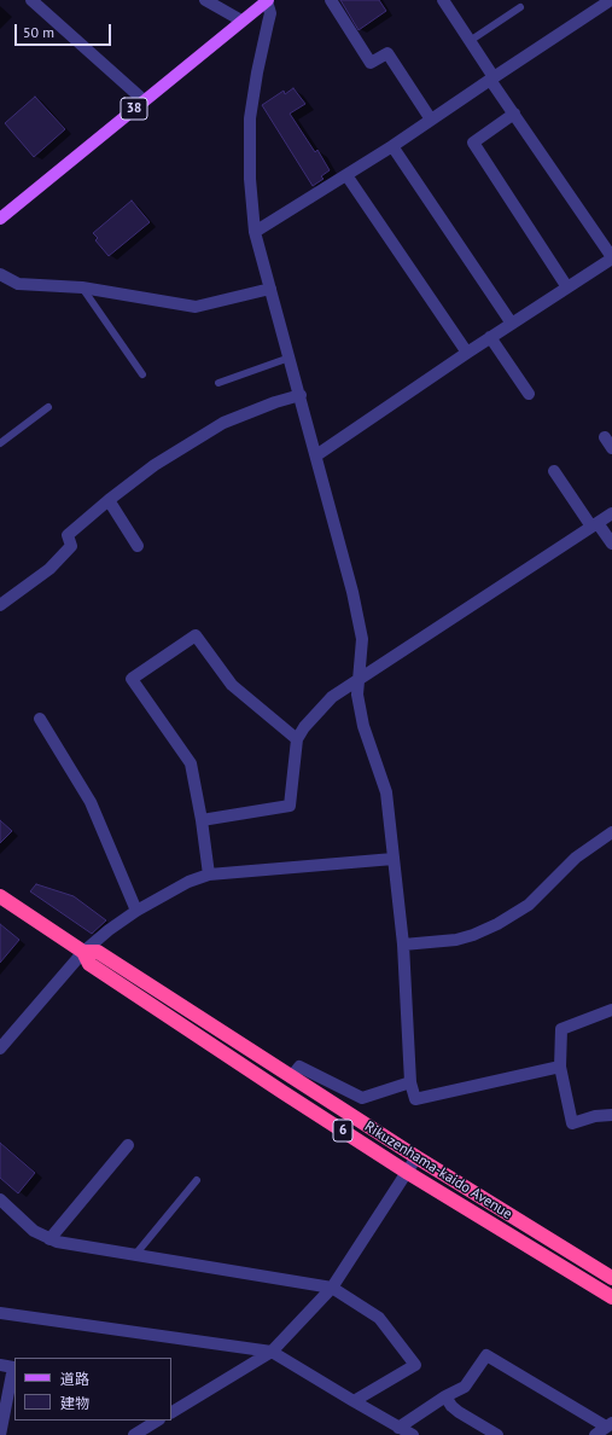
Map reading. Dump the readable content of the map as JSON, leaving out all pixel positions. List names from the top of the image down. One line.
{"streets":{"highway":["6","Rikuzenhama-kaido Avenue"],"main road":["38"]},"legend":["道路","建物"],"scale_bar":"50 m"}
